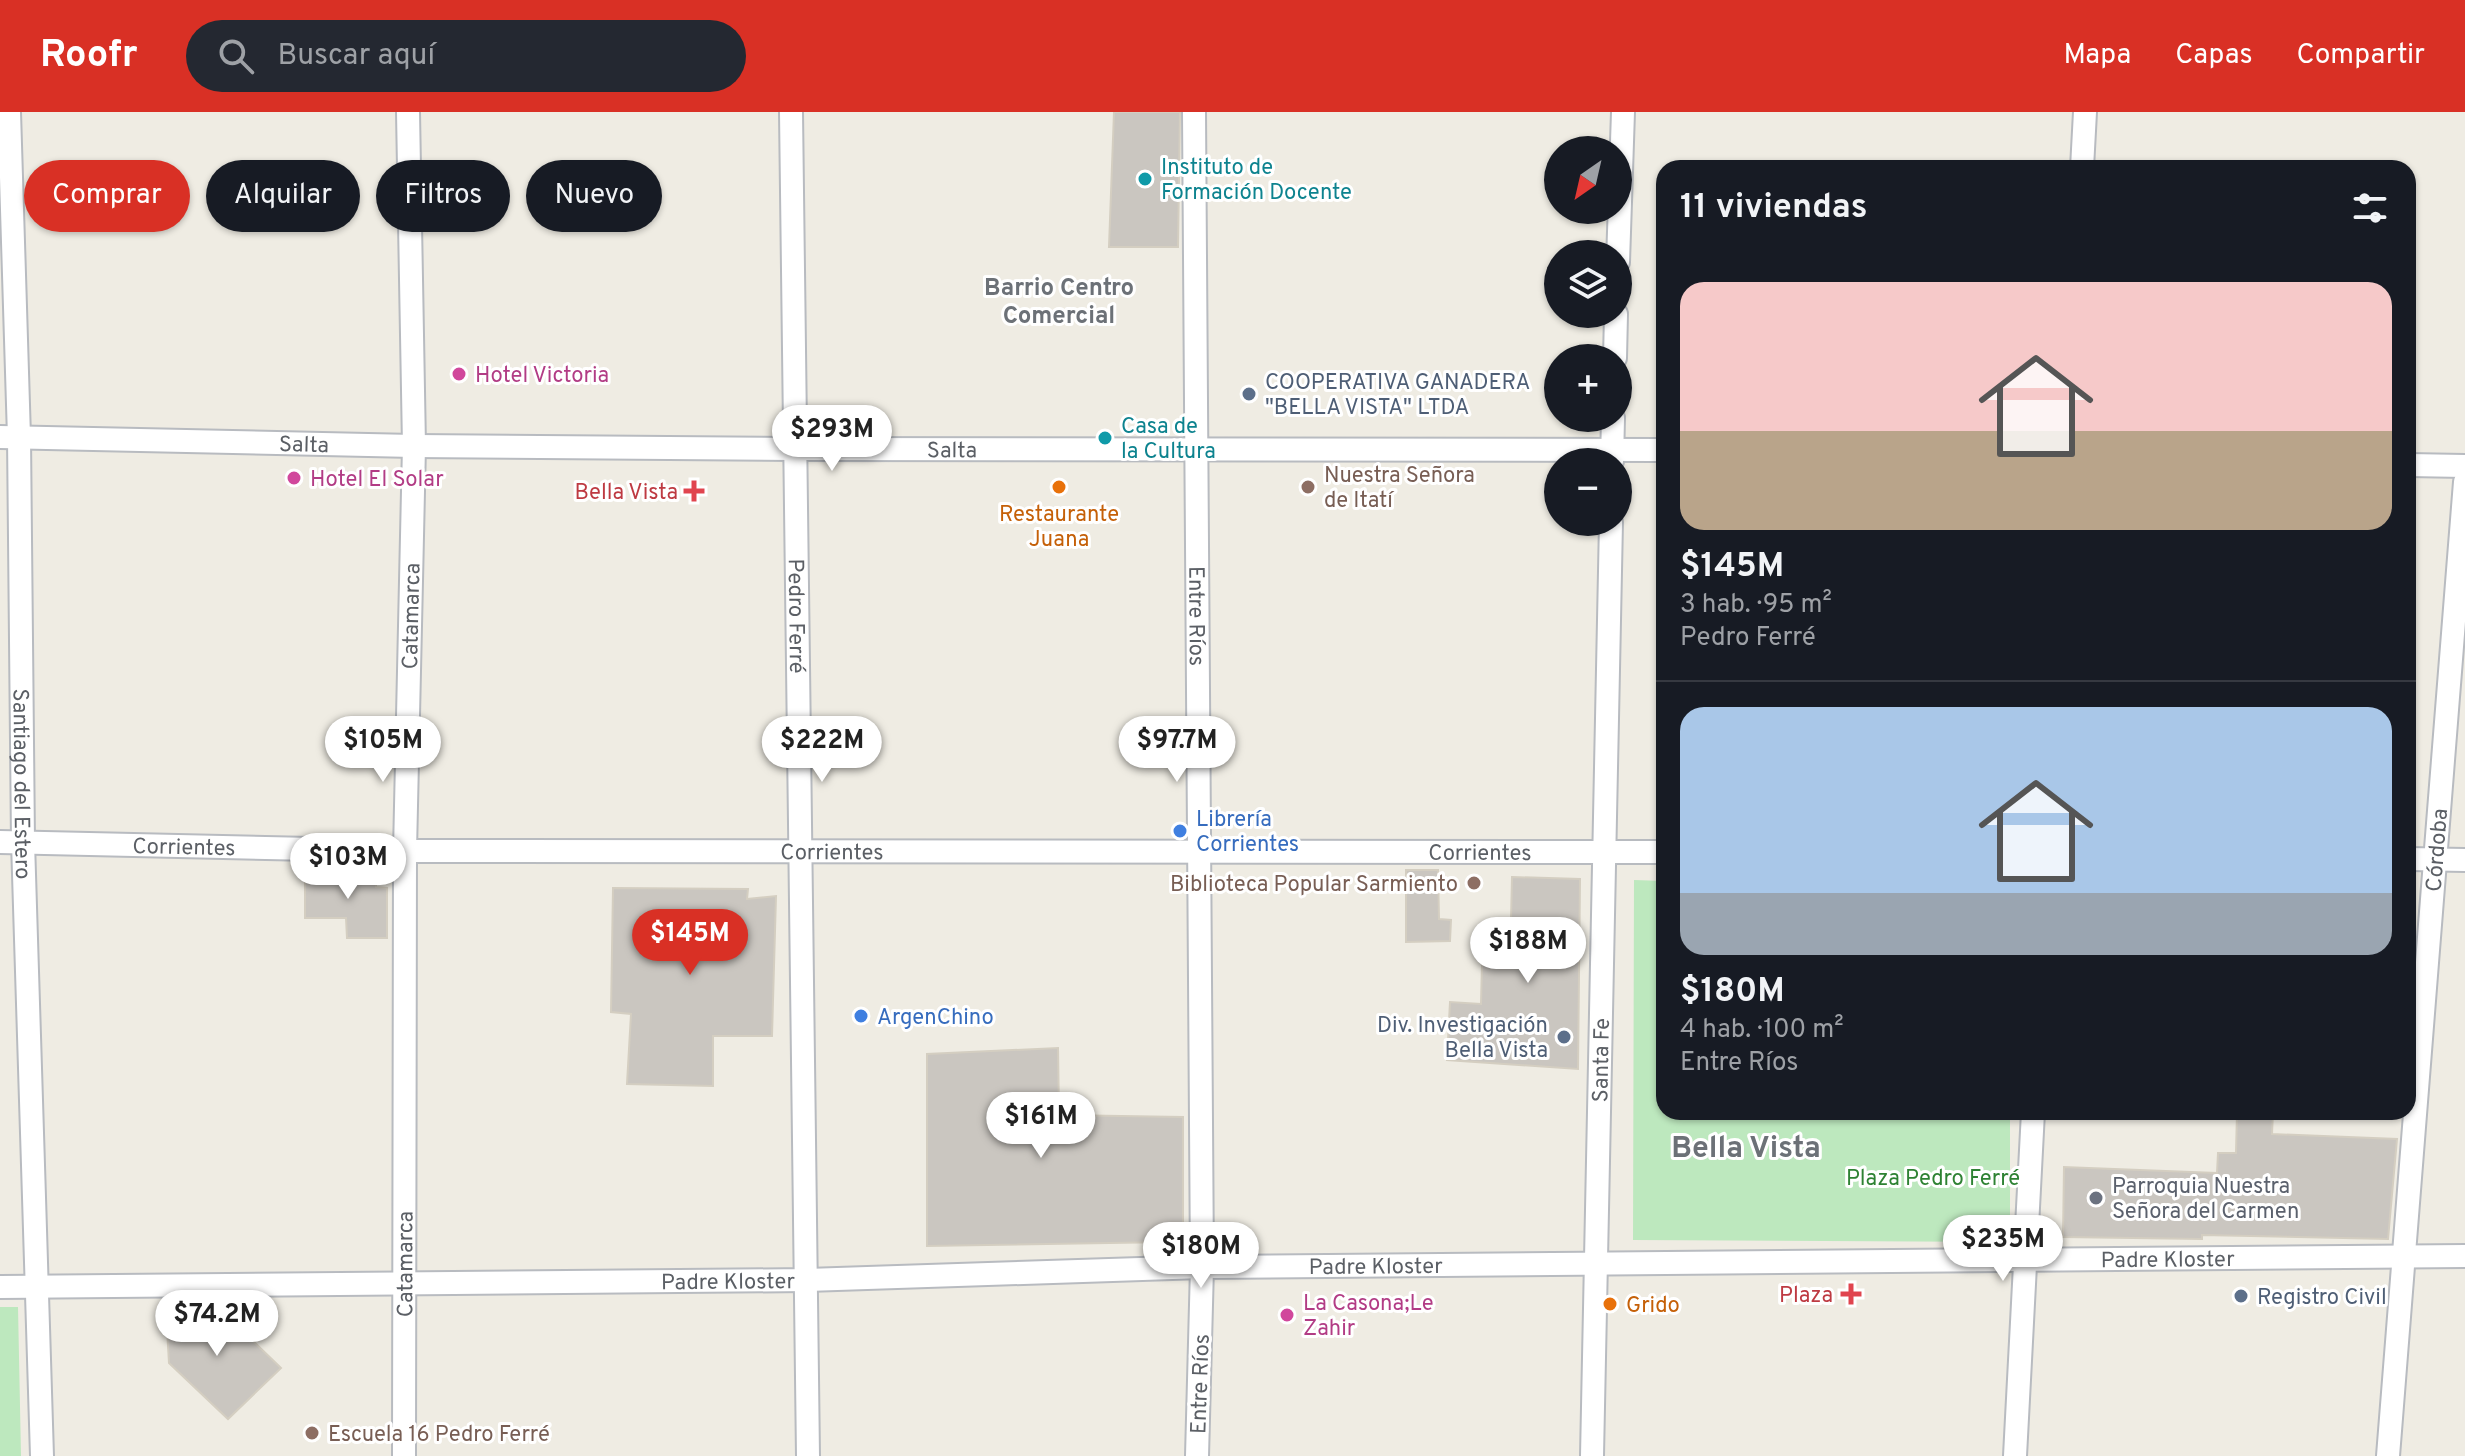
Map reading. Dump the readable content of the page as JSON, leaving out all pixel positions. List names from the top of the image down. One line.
{"streets":{"street":["Salta","Catamarca","Pedro Ferré","Entre Ríos","Santiago del Estero","Corrientes","Córdoba","Santa Fe","Padre Kloster"]},"crossings":[["Salta","Catamarca"],["Salta","Pedro Ferré"],["Salta","Entre Ríos"],["Salta","Santiago del Estero"],["Catamarca","Corrientes"],["Catamarca","Padre Kloster"],["Pedro Ferré","Corrientes"],["Pedro Ferré","Padre Kloster"],["Entre Ríos","Corrientes"],["Entre Ríos","Padre Kloster"],["Santiago del Estero","Corrientes"],["Santiago del Estero","Padre Kloster"],["Corrientes","Santa Fe"],["Córdoba","Padre Kloster"],["Santa Fe","Padre Kloster"]],"districts":["Barrio Centro Comercial","Bella Vista"],"parks":["Plaza Pedro Ferré"],"places":{"other":["Instituto de Formación Docente","Hotel Victoria","COOPERATIVA GANADERA \"BELLA VISTA\" LTDA","Casa de la Cultura","Hotel El Solar","Restaurante Juana","Nuestra Señora de Itatí","Librería Corrientes","Biblioteca Popular Sarmiento","ArgenChino","Div. Investigación Bella Vista","Parroquia Nuestra Señora del Carmen","Registro Civil","Grido","La Casona;Le Zahir","Escuela 16 Pedro Ferré"],"health":["Bella Vista","Plaza"]},"north":"bottom left","page":{"header":"Roofr","search":"Buscar aquí","nav":["Mapa","Capas","Compartir"],"map_buttons":["+","−"],"chip":["Comprar","Alquilar","Filtros","Nuevo"],"heading":"11 viviendas","list":[{"name":"$145M","note":"3 hab. · 95 m² · Pedro Ferré"},{"name":"$180M","note":"4 hab. · 100 m² · Entre Ríos"}],"price":["$293M","$105M","$222M","$97.7M","$103M","$145M","$188M","$161M","$235M","$180M","$74.2M"]}}
